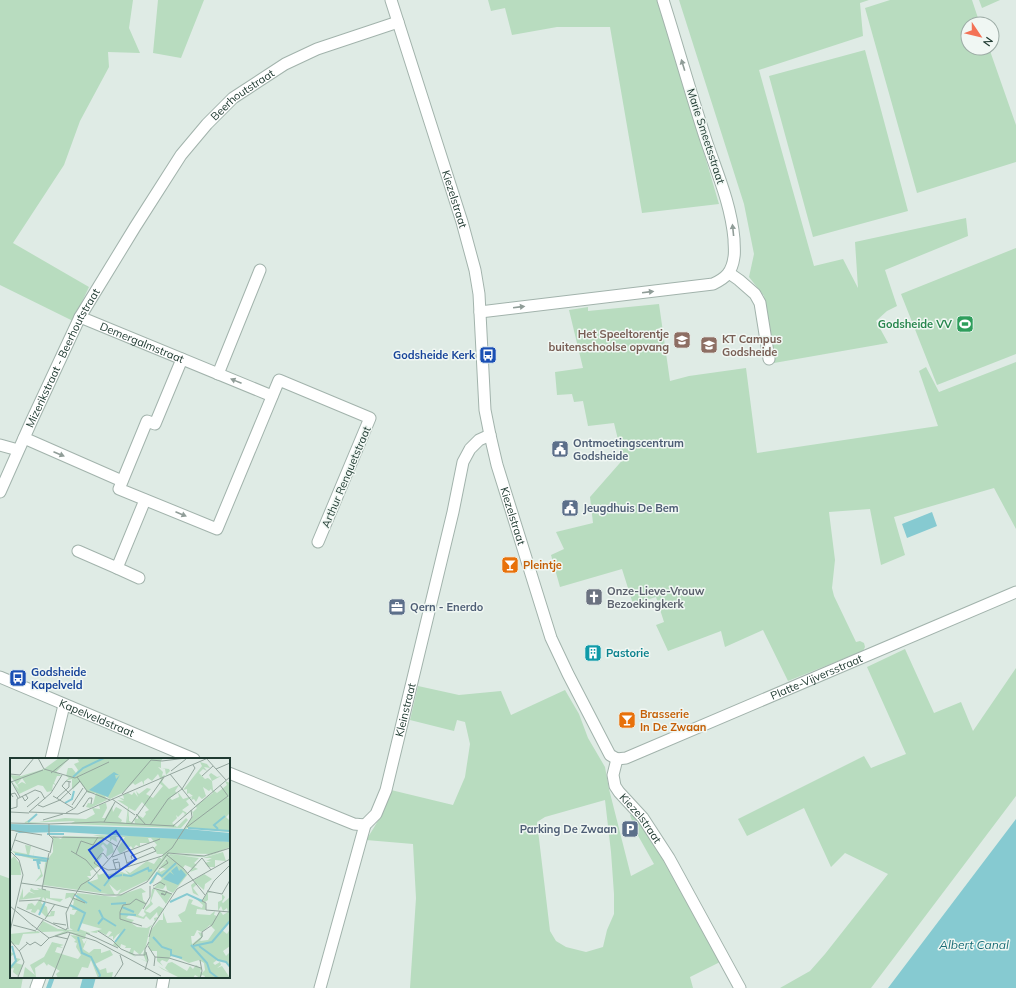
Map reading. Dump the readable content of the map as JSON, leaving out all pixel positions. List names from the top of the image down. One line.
{"streets":{"street":["Beerhoutstraat","Marie Smeetsstraat","Kiezelstraat","Demergalmstraat","Mizerikstraat - Beerhoutstraat","Arthur Renquetstraat","Platte-Vijversstraat","Kleinstraat","Kapelveldstraat"]},"crossings":[["Beerhoutstraat","Kiezelstraat"],["Beerhoutstraat","Mizerikstraat - Beerhoutstraat"],["Kiezelstraat","Platte-Vijversstraat"],["Kiezelstraat","Kleinstraat"],["Demergalmstraat","Mizerikstraat - Beerhoutstraat"]],"one_way":["Marie Smeetsstraat"],"water":["Albert Canal"],"places":{"sports":["Godsheide VV"],"school or university":["Het Speeltorentje buitenschoolse opvang","KT Campus Godsheide"],"bus stop":["Godsheide Kerk","Godsheide Kapelveld"],"public building":["Ontmoetingscentrum Godsheide","Jeugdhuis De Bem"],"bar":["Pleintje","Brasserie In De Zwaan"],"church":["Onze-Lieve-Vrouw Bezoekingkerk"],"office":["Qern - Enerdo"],"building":["Pastorie"],"parking":["Parking De Zwaan"]},"north":"bottom right"}
